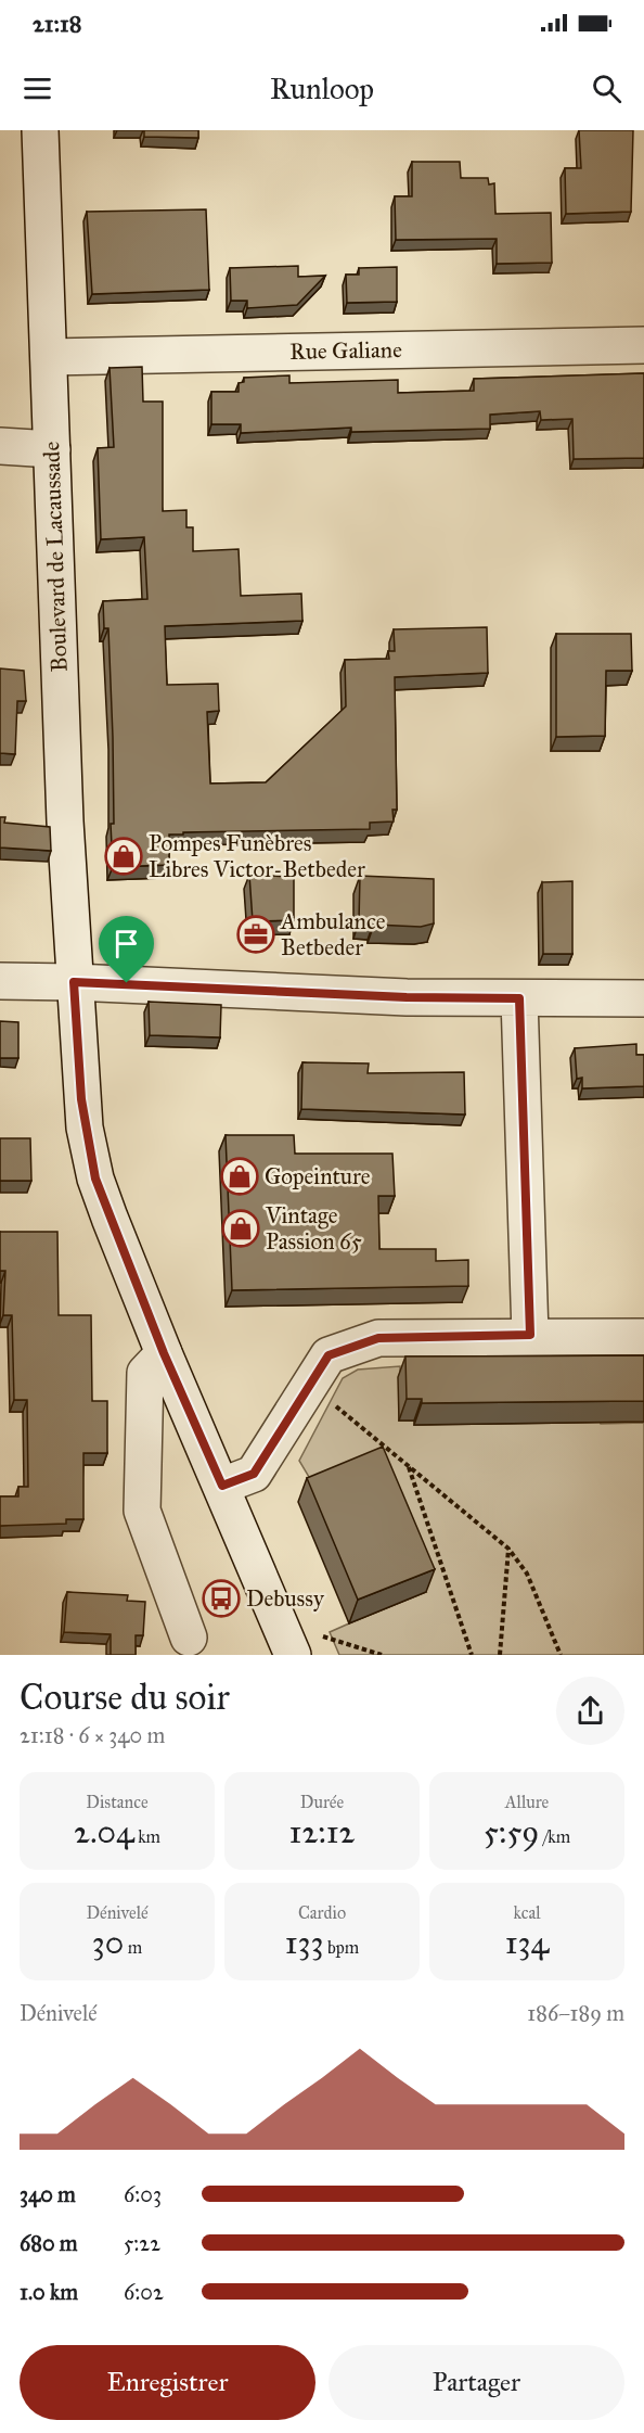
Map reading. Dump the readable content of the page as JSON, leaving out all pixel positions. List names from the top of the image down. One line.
{"streets":{"street":["Rue Galiane","Boulevard de Lacaussade"]},"crossings":[["Rue Galiane","Boulevard de Lacaussade"]],"places":{"shop":["Pompes Funèbres Libres Victor-Betbeder","Gopeinture","Vintage Passion 65"],"office":["Ambulance Betbeder"],"bus stop":["Debussy"]},"page":{"status":"21:18","header":"Runloop","heading":["Course du soir","21:18 · 6 × 340 m"],"stats":[["Distance","2.04 km"],["Durée","12:12"],["Allure","5:59 /km"],["Dénivelé","30 m"],["Cardio","133 bpm"],["kcal","134"]],"chart":["Dénivelé","186–189 m"],"list":[{"name":"340 m","note":"6:03"},{"name":"680 m","note":"5:22"},{"name":"1.0 km","note":"6:02"}],"buttons":["Enregistrer","Partager"]}}
